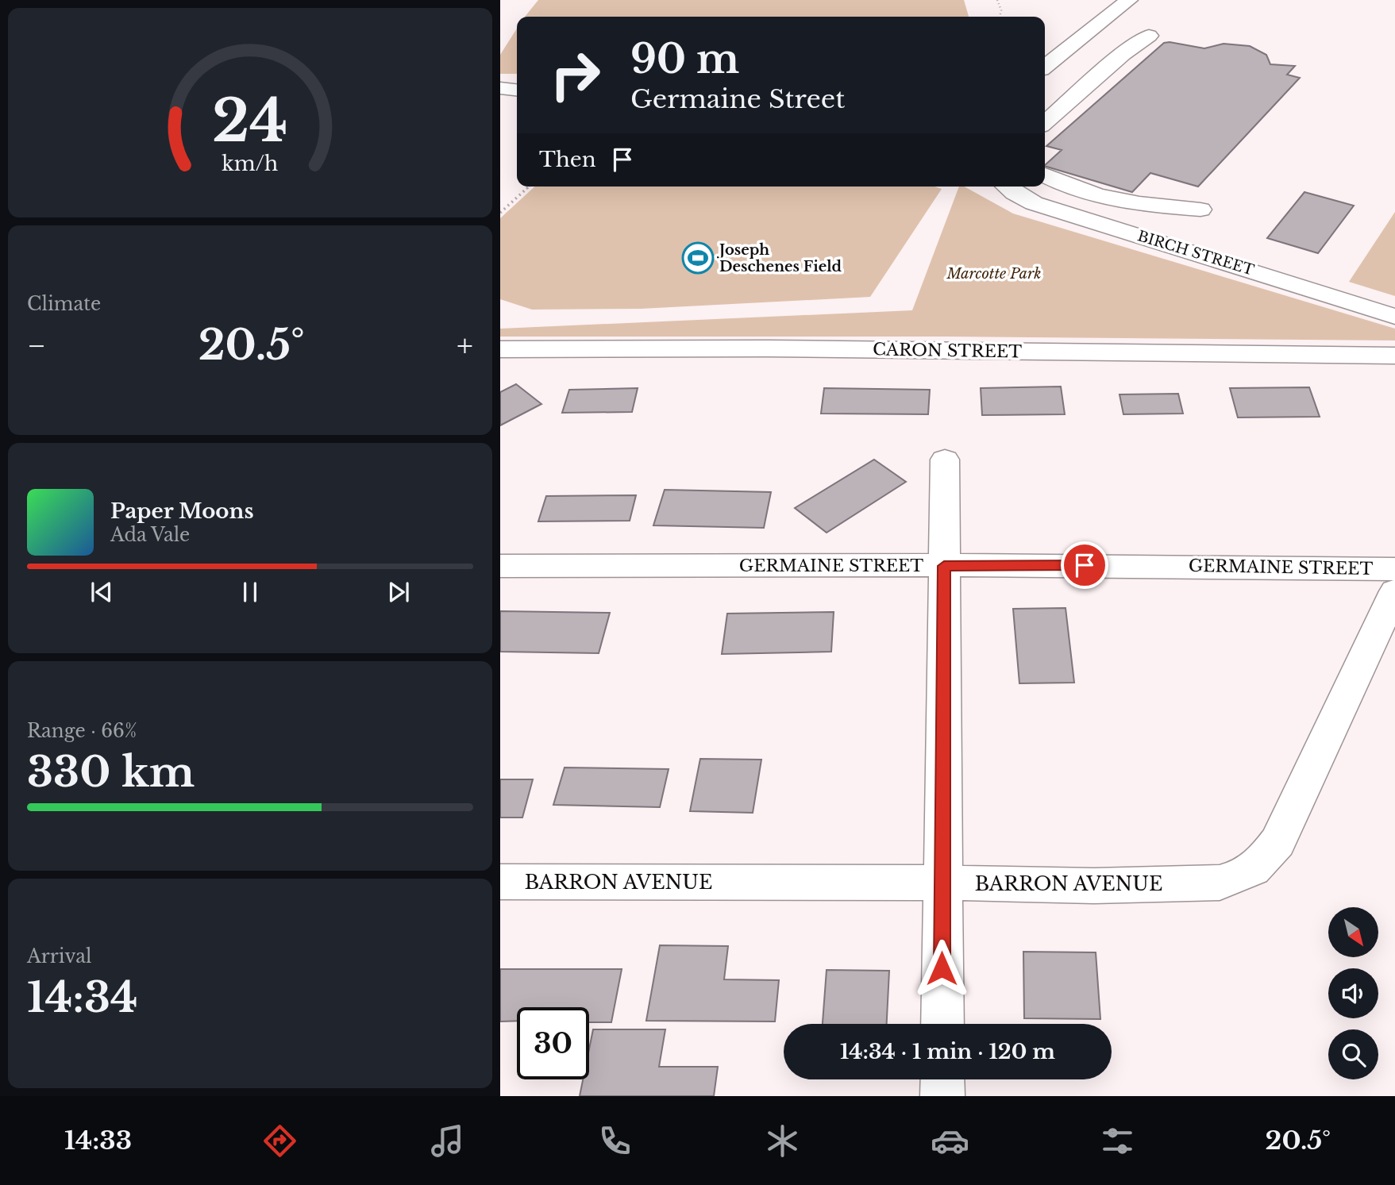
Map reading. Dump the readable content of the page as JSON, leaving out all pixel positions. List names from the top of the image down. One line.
{"streets":{"street":["BIRCH STREET","CARON STREET","GERMAINE STREET","BARRON AVENUE"]},"parks":["Marcotte Park"],"places":{"sports":["Joseph Deschenes Field"]},"north":"bottom right","page":{"turn":["90 m","Germaine Street"],"then":"Then","tile":["Climate",["Range · 66%","330 km"],["Arrival","14:34"]],"heat":["−","20.5°","+"],"song":["Paper Moons","Ada Vale"],"limit":"30","trip":"14:34 · 1 min · 120 m","tabs":["14:33","20.5°"],"gauge":["24","km/h"]}}
